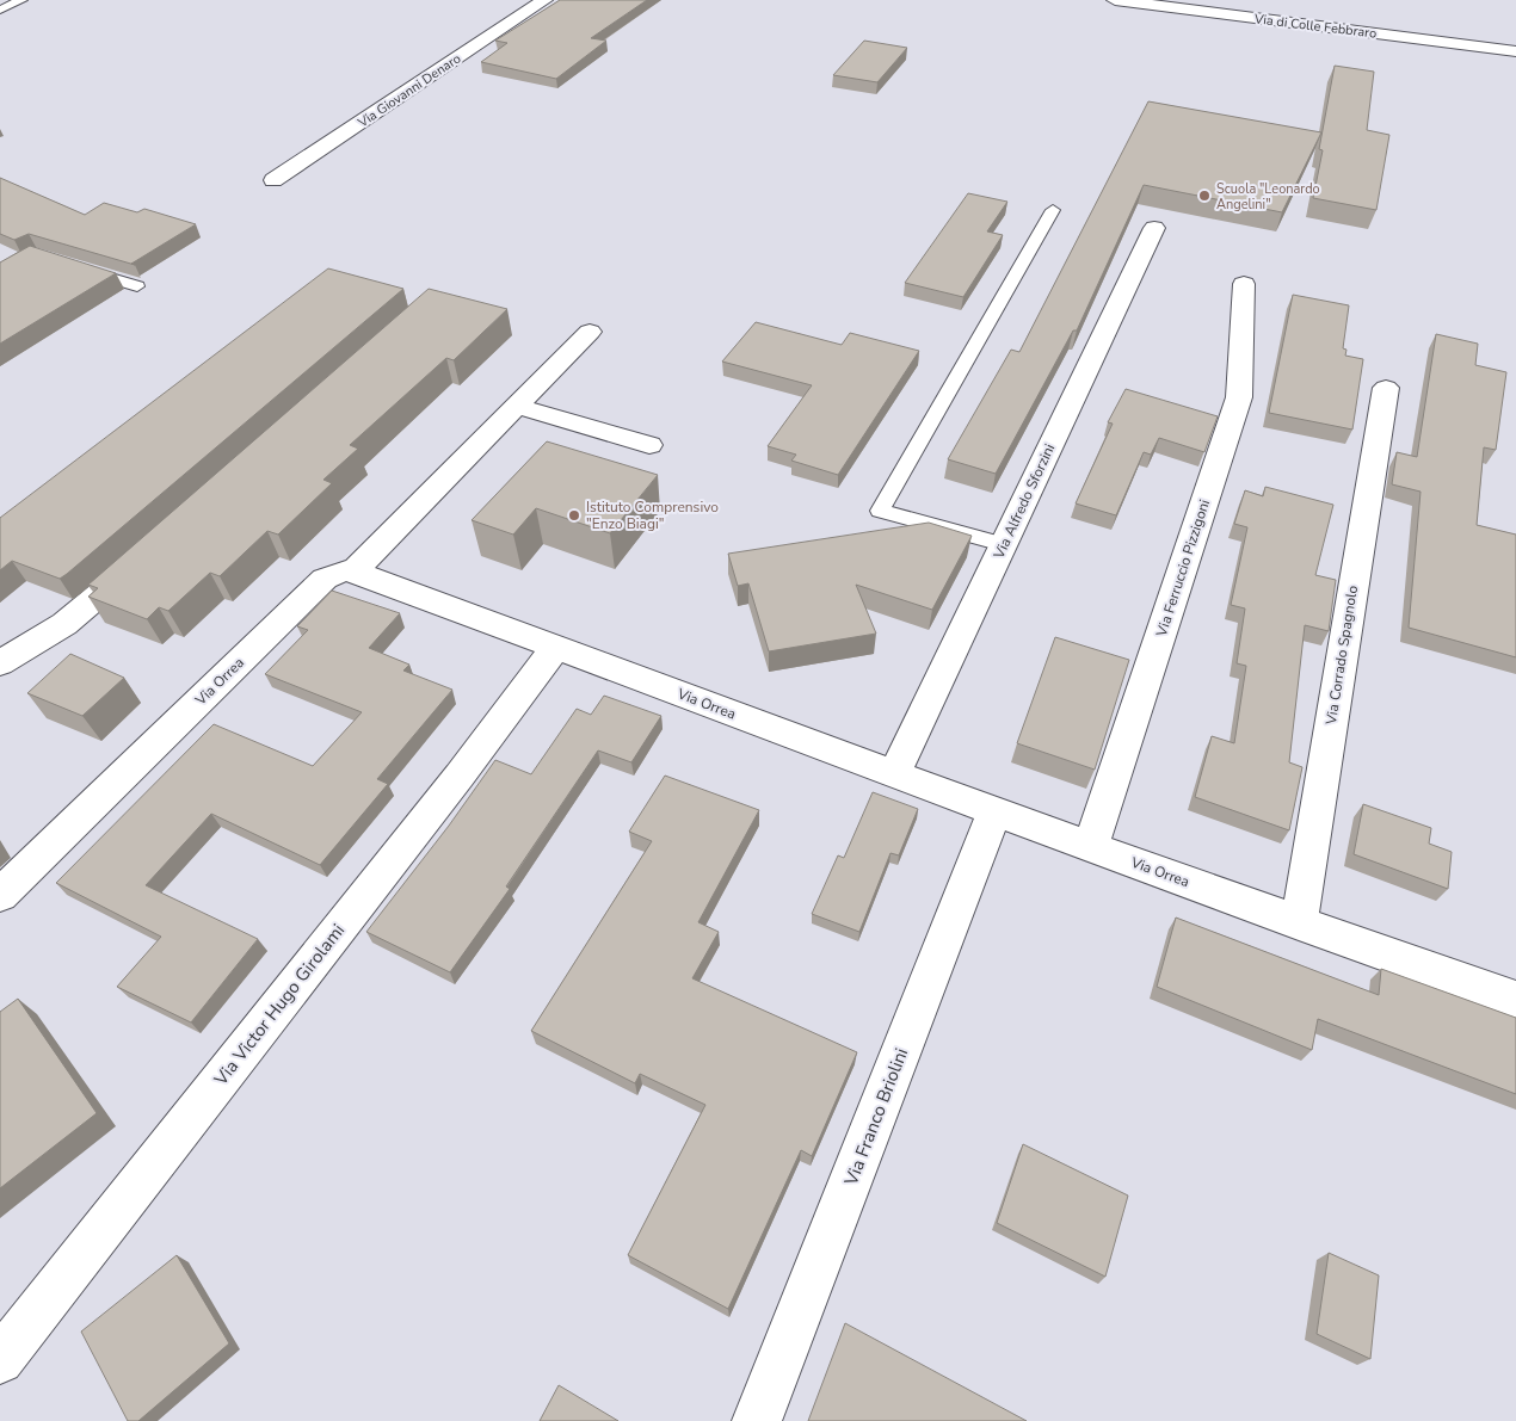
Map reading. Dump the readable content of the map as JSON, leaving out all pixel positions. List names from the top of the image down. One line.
{"streets":{"street":["Via di Colle Febbraro","Via Giovanni Denaro","Via Alfredo Sforzini","Via Ferruccio Pizzigoni","Via Corrado Spagnolo","Via Orrea","Via Victor Hugo Girolami","Via Franco Briolini"]},"crossings":[["Via Alfredo Sforzini","Via Orrea"],["Via Ferruccio Pizzigoni","Via Orrea"],["Via Corrado Spagnolo","Via Orrea"],["Via Orrea","Via Victor Hugo Girolami"],["Via Orrea","Via Franco Briolini"]],"places":["Scuola \"Leonardo Angelini\"","Istituto Comprensivo \"Enzo Biagi\""]}
